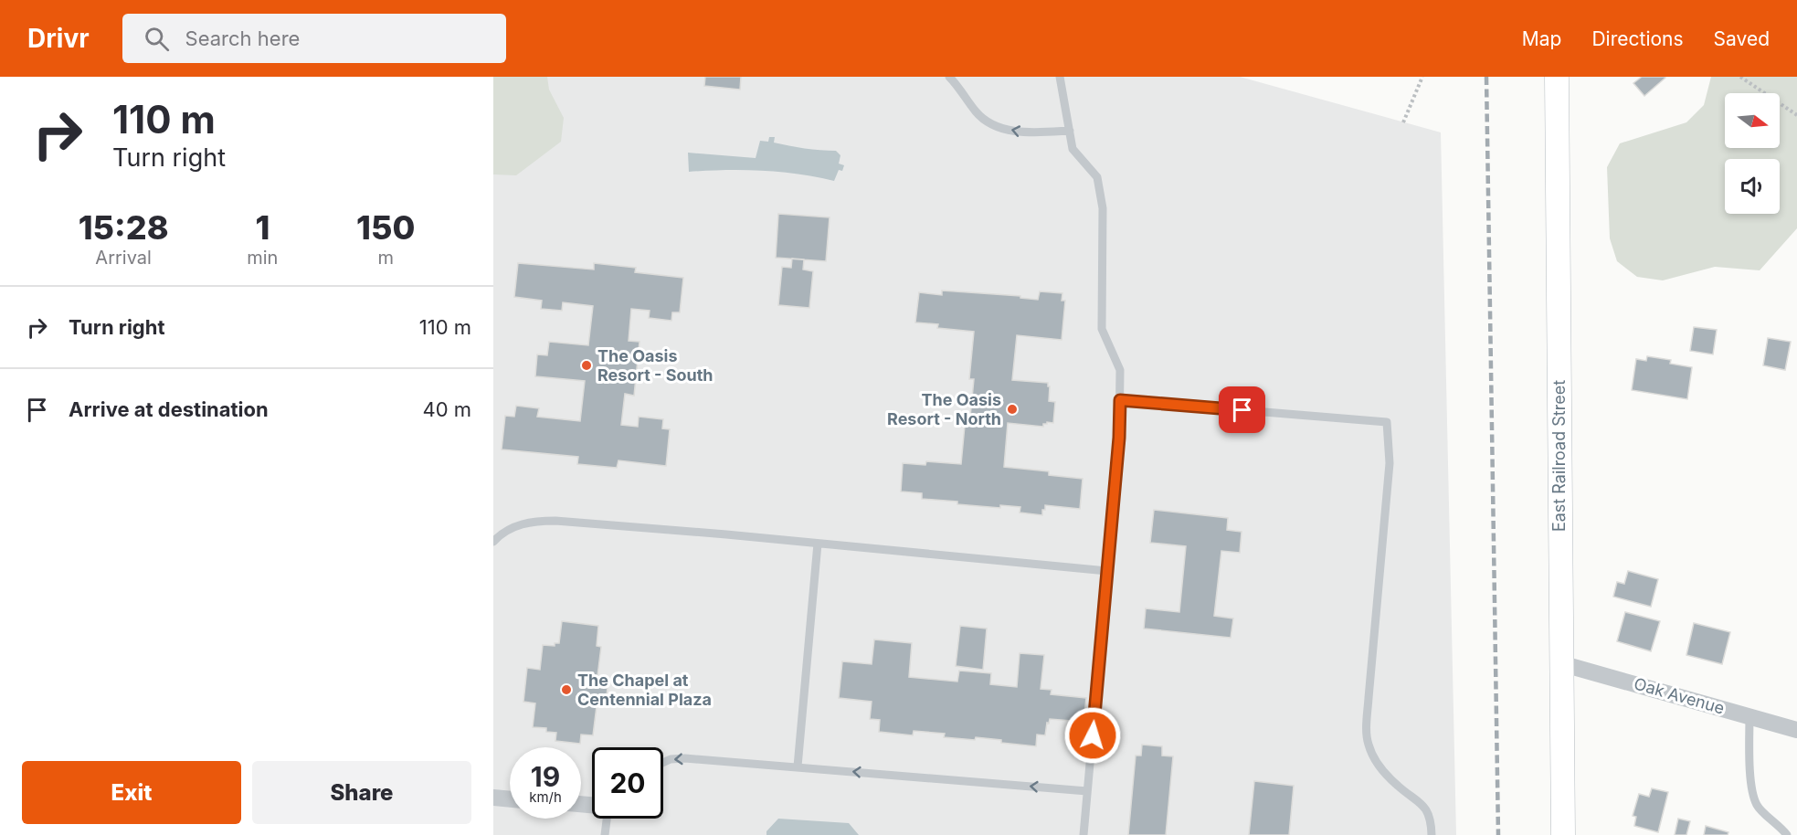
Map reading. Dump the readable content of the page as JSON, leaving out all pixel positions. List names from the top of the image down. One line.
{"streets":{"street":["East Railroad Street","Oak Avenue"]},"crossings":[["East Railroad Street","Oak Avenue"]],"places":["The Oasis Resort - South","The Oasis Resort - North","The Chapel at Centennial Plaza"],"north":"right","page":{"header":"Drivr","search":"Search here","nav":["Map","Directions","Saved"],"turn":["110 m","Turn right"],"eta":["15:28","Arrival","1","min","150","m"],"list":[{"name":"Turn right","value":"110 m"},{"name":"Arrive at destination","value":"40 m"}],"speed":"19 km/h","limit":"20","buttons":["Exit","Share"]}}
